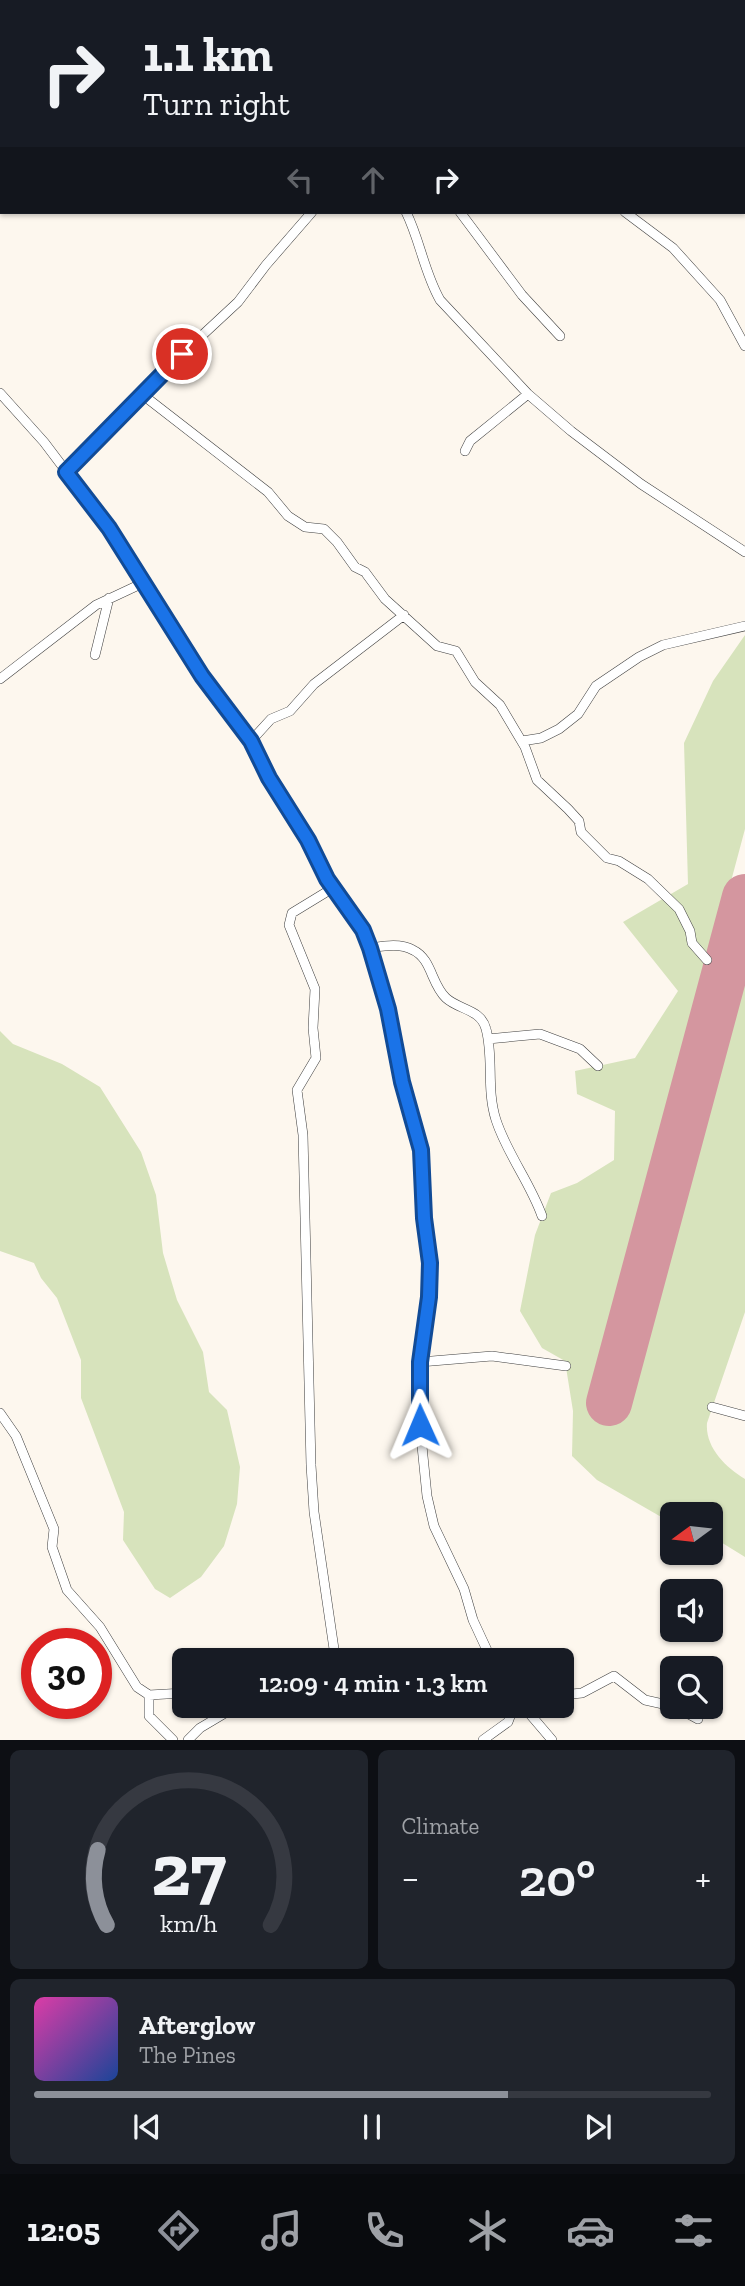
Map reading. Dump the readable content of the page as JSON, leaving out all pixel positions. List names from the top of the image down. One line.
{"north":"left","page":{"turn":["1.1 km","Turn right"],"limit":"30","trip":"12:09 · 4 min · 1.3 km","tile":"Climate","heat":["−","20°","+"],"song":["Afterglow","The Pines"],"tabs":"12:05","gauge":["27","km/h"]}}
